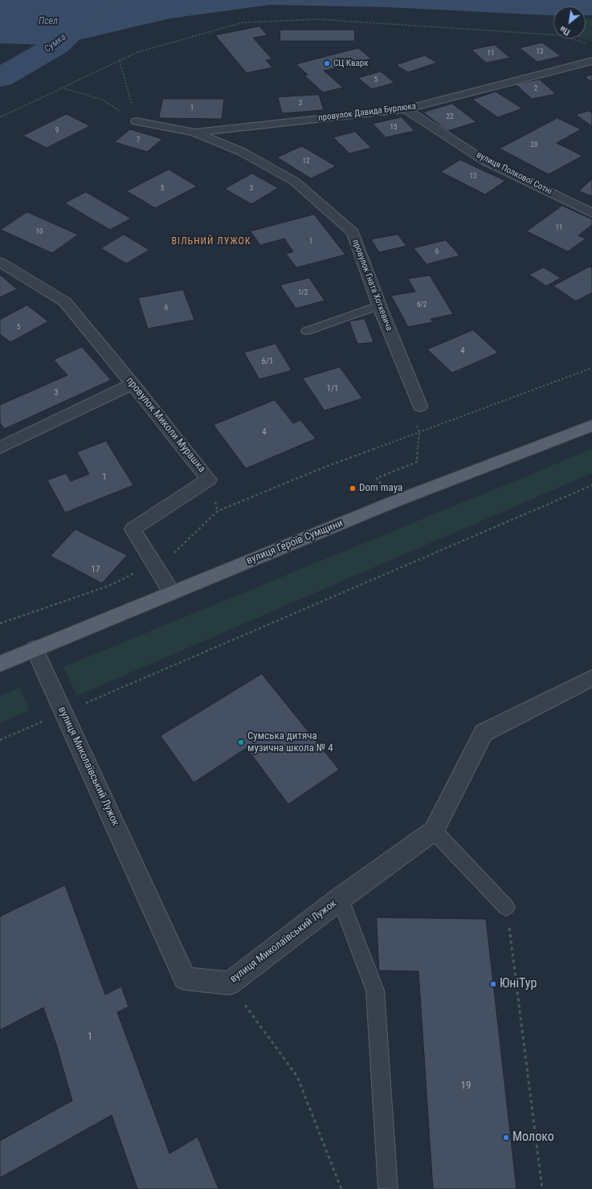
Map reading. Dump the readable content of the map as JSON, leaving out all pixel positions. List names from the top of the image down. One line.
{"streets":{"main road":["вулиця Героїв Сумщини"],"street":["провулок Давида Бурлюка","вулиця Полкової Сотні","провулок Гната Хоткевича","провулок Миколи Мурашка","вулиця Миколаївський Лужок"]},"crossings":[["провулок Давида Бурлюка","вулиця Полкової Сотні"],["провулок Давида Бурлюка","провулок Гната Хоткевича"],["провулок Миколи Мурашка","вулиця Героїв Сумщини"],["вулиця Героїв Сумщини","вулиця Миколаївський Лужок"]],"districts":["ВІЛЬНИЙ ЛУЖОК"],"water":["Псел","Сумка"],"places":["СЦ Кварк","Dom maya","Сумська дитяча музична школа № 4","ЮніТур","Молоко"],"house_numbers":["13","11","5","2","3","1","22","15","9","7","20","12","13","5","3","11","10","1","6","1/2","6/2","6","5","4","6/1","1/1","3","4","1","17","1","19"],"north":"bottom left"}
